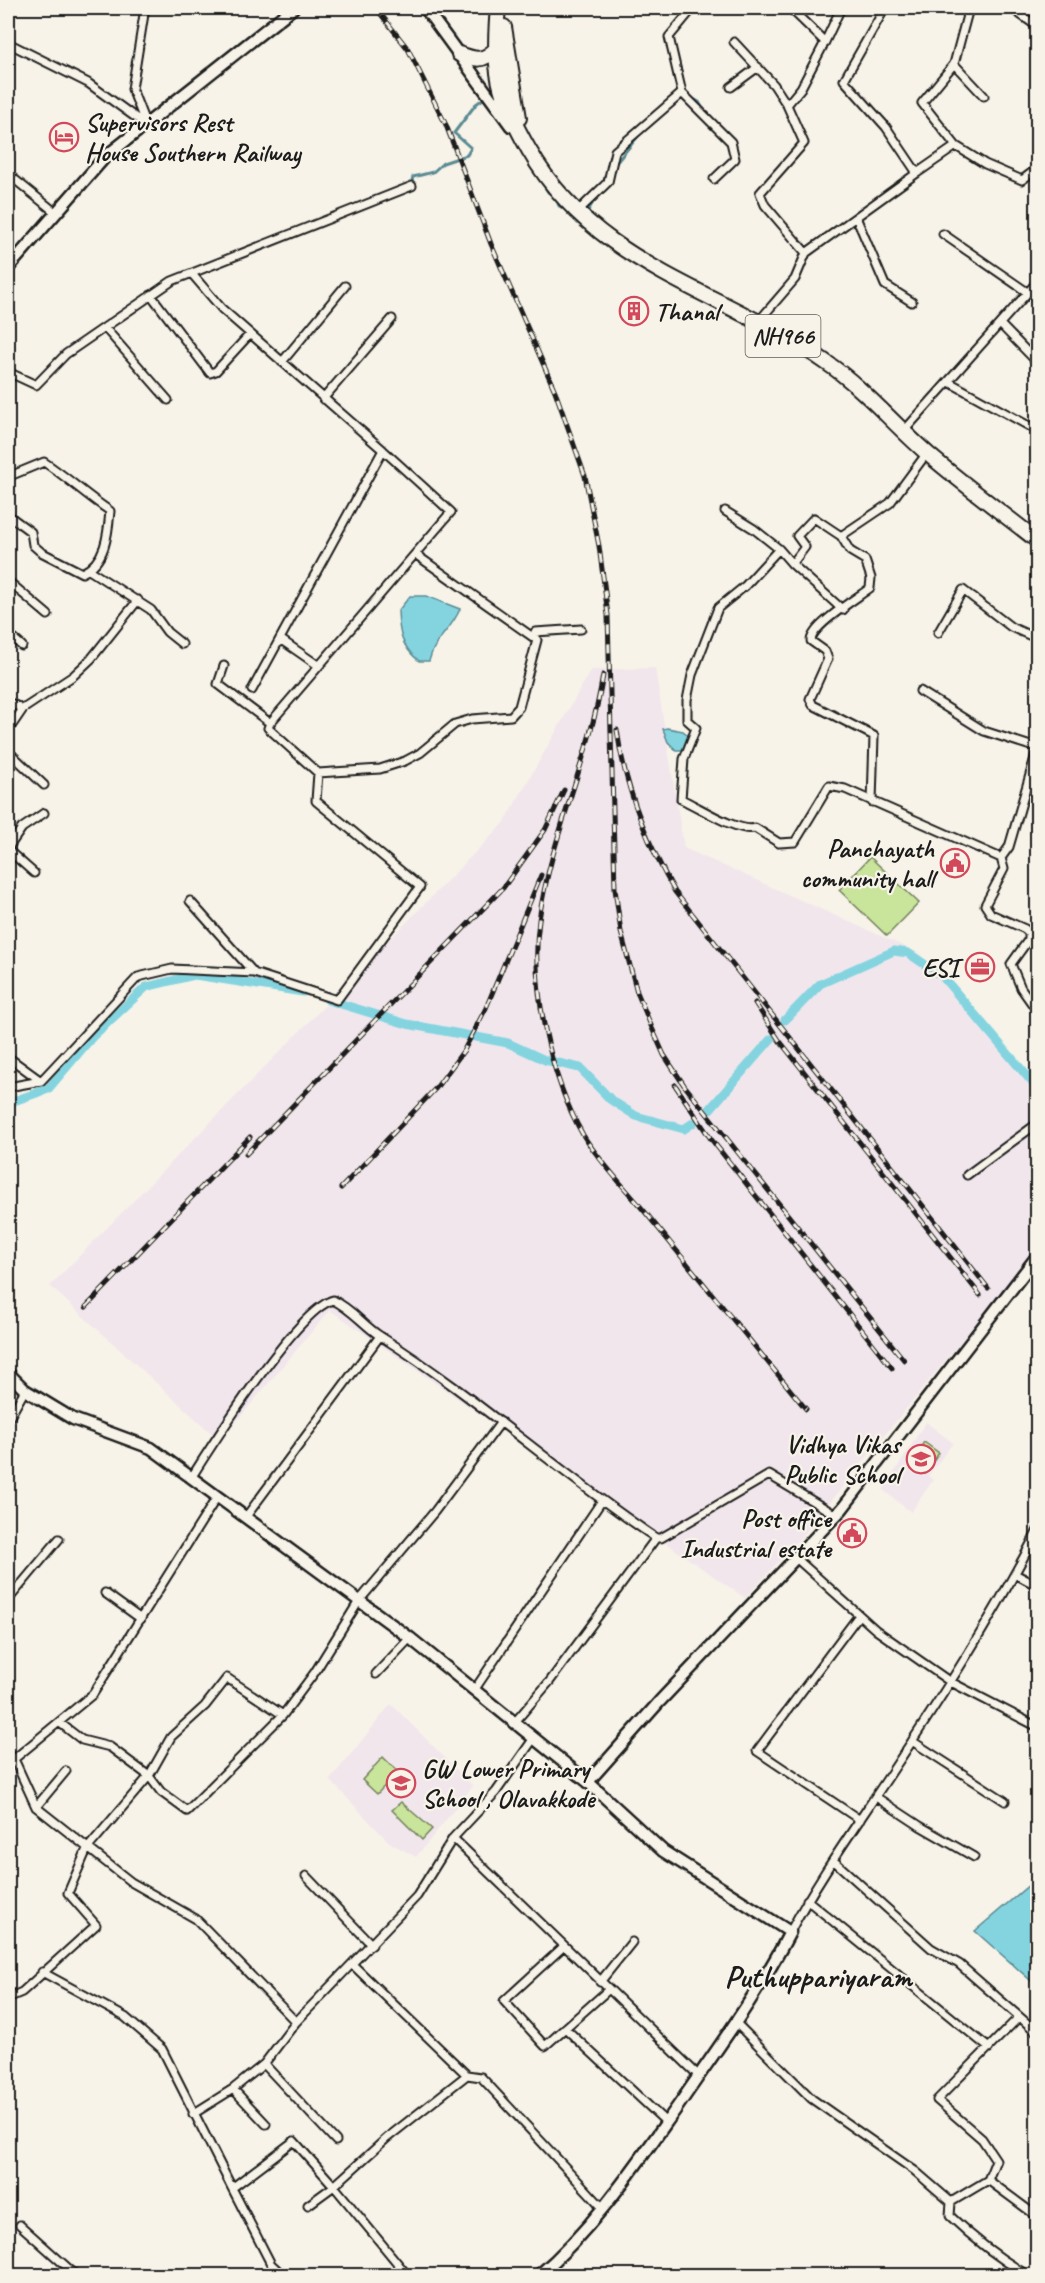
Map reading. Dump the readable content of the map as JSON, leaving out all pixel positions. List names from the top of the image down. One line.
{"streets":{"highway":["NH966"]},"districts":["Puthuppariyaram"],"places":{"hotel":["Supervisors Rest House Southern Railway"],"building":["Thanal"],"public building":["Panchayath community hall","Post office Industrial estate"],"office":["ESI"],"school or university":["Vidhya Vikas Public School","GW Lower Primary School , Olavakkode"]}}
